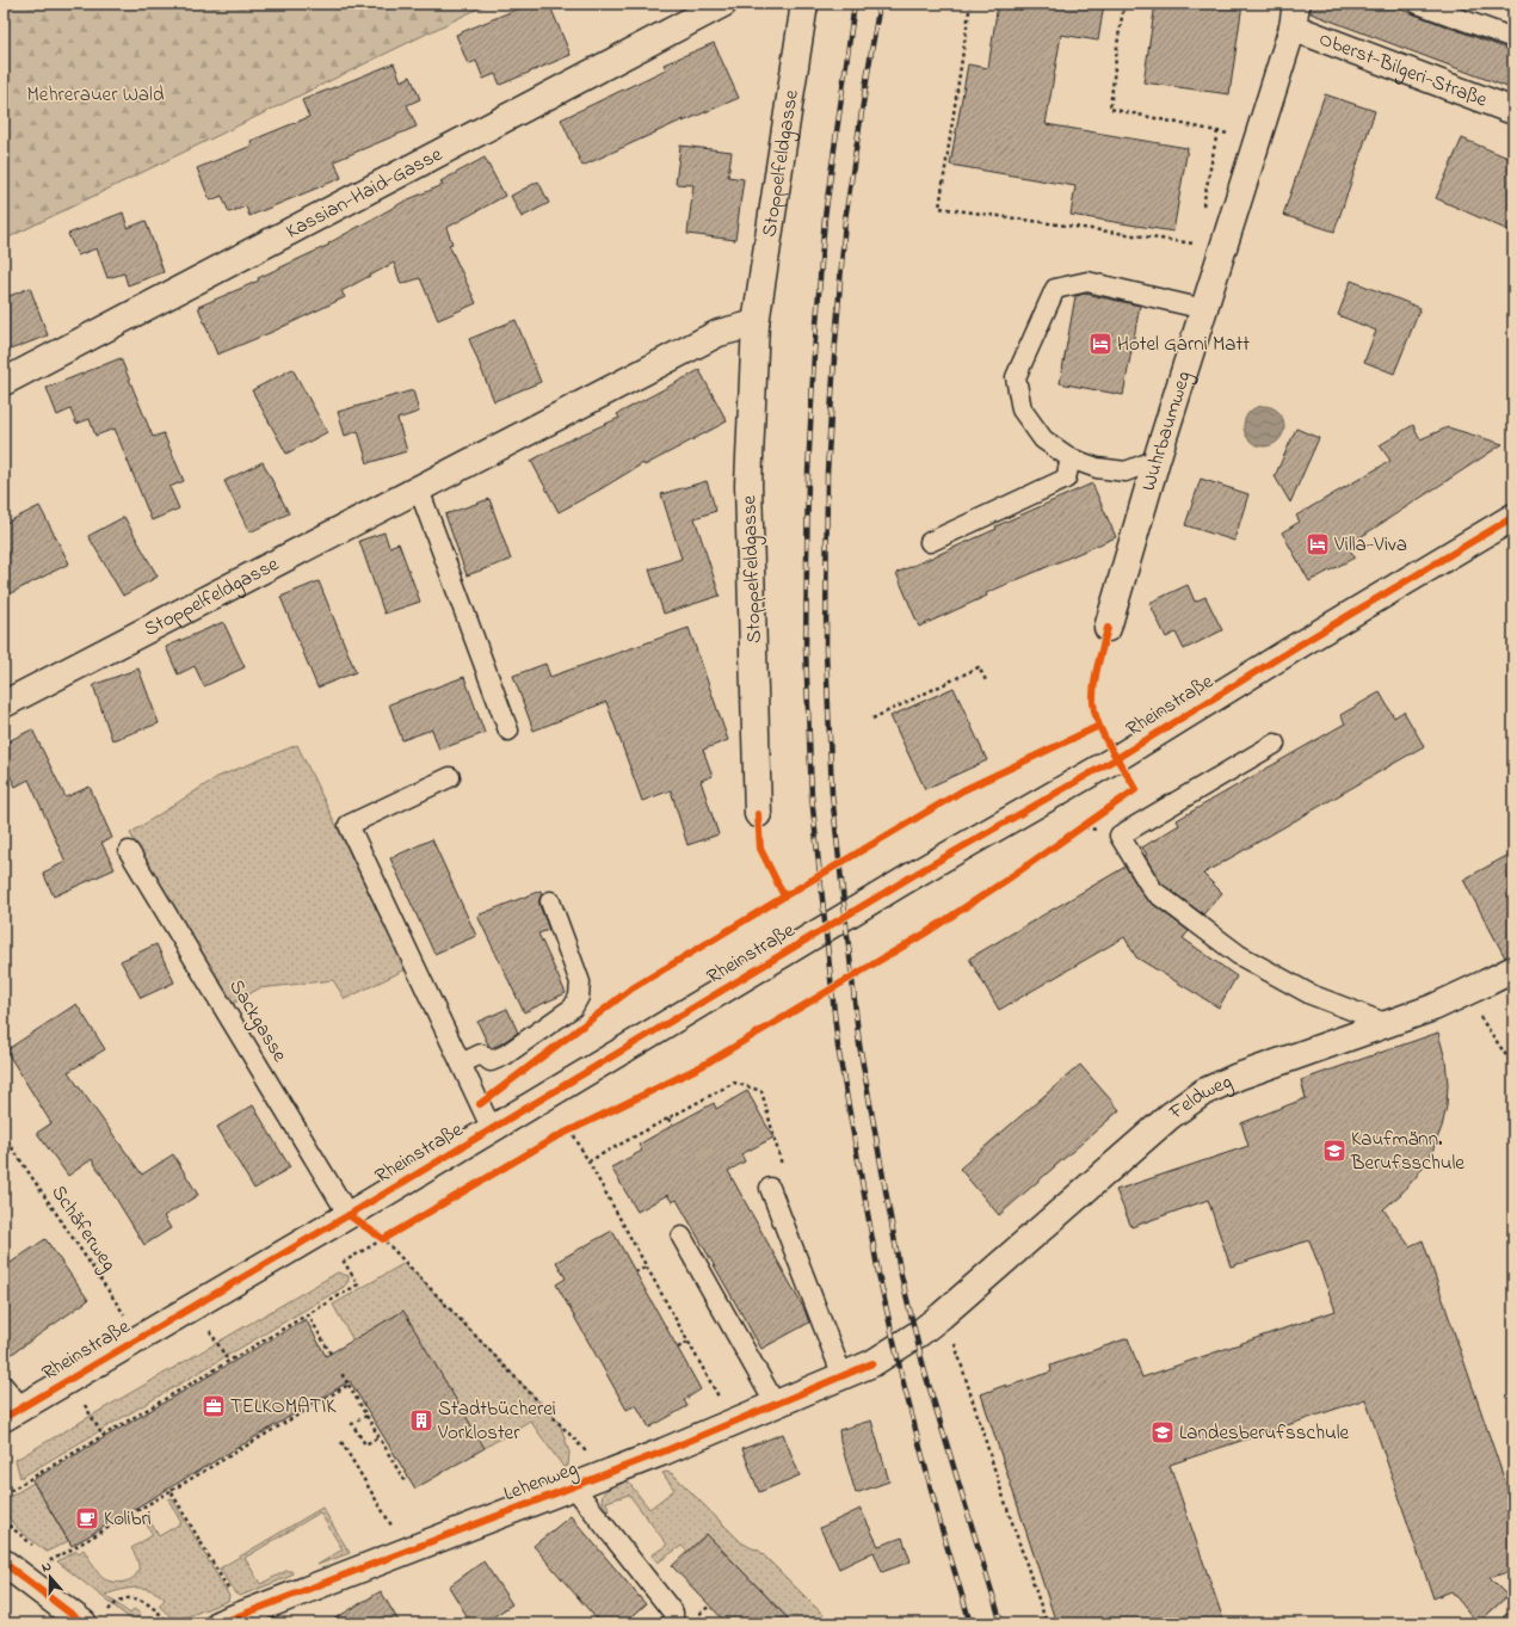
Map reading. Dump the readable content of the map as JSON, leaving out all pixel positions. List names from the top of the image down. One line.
{"streets":{"street":["Oberst-Bilgeri-Straße","Stoppelfeldgasse","Kassian-Haid-Gasse","Wuhrbaumweg","Rheinstraße","Feldweg","Lehenweg"],"lane":["Sackgasse"],"path":["Schäferweg"]},"crossings":[["Oberst-Bilgeri-Straße","Wuhrbaumweg"],["Rheinstraße","Sackgasse"],["Rheinstraße","Schäferweg"],["Feldweg","Lehenweg"]],"parks":["Mehrerauer Wald"],"places":{"hotel":["Hotel Garni Matt","Villa-Viva"],"school or university":["Kaufmänn. Berufsschule","Landesberufsschule"],"office":["TELKOMATIK"],"building":["Stadtbücherei Vorkloster"],"cafe":["Kolibri"]},"north":"top"}
